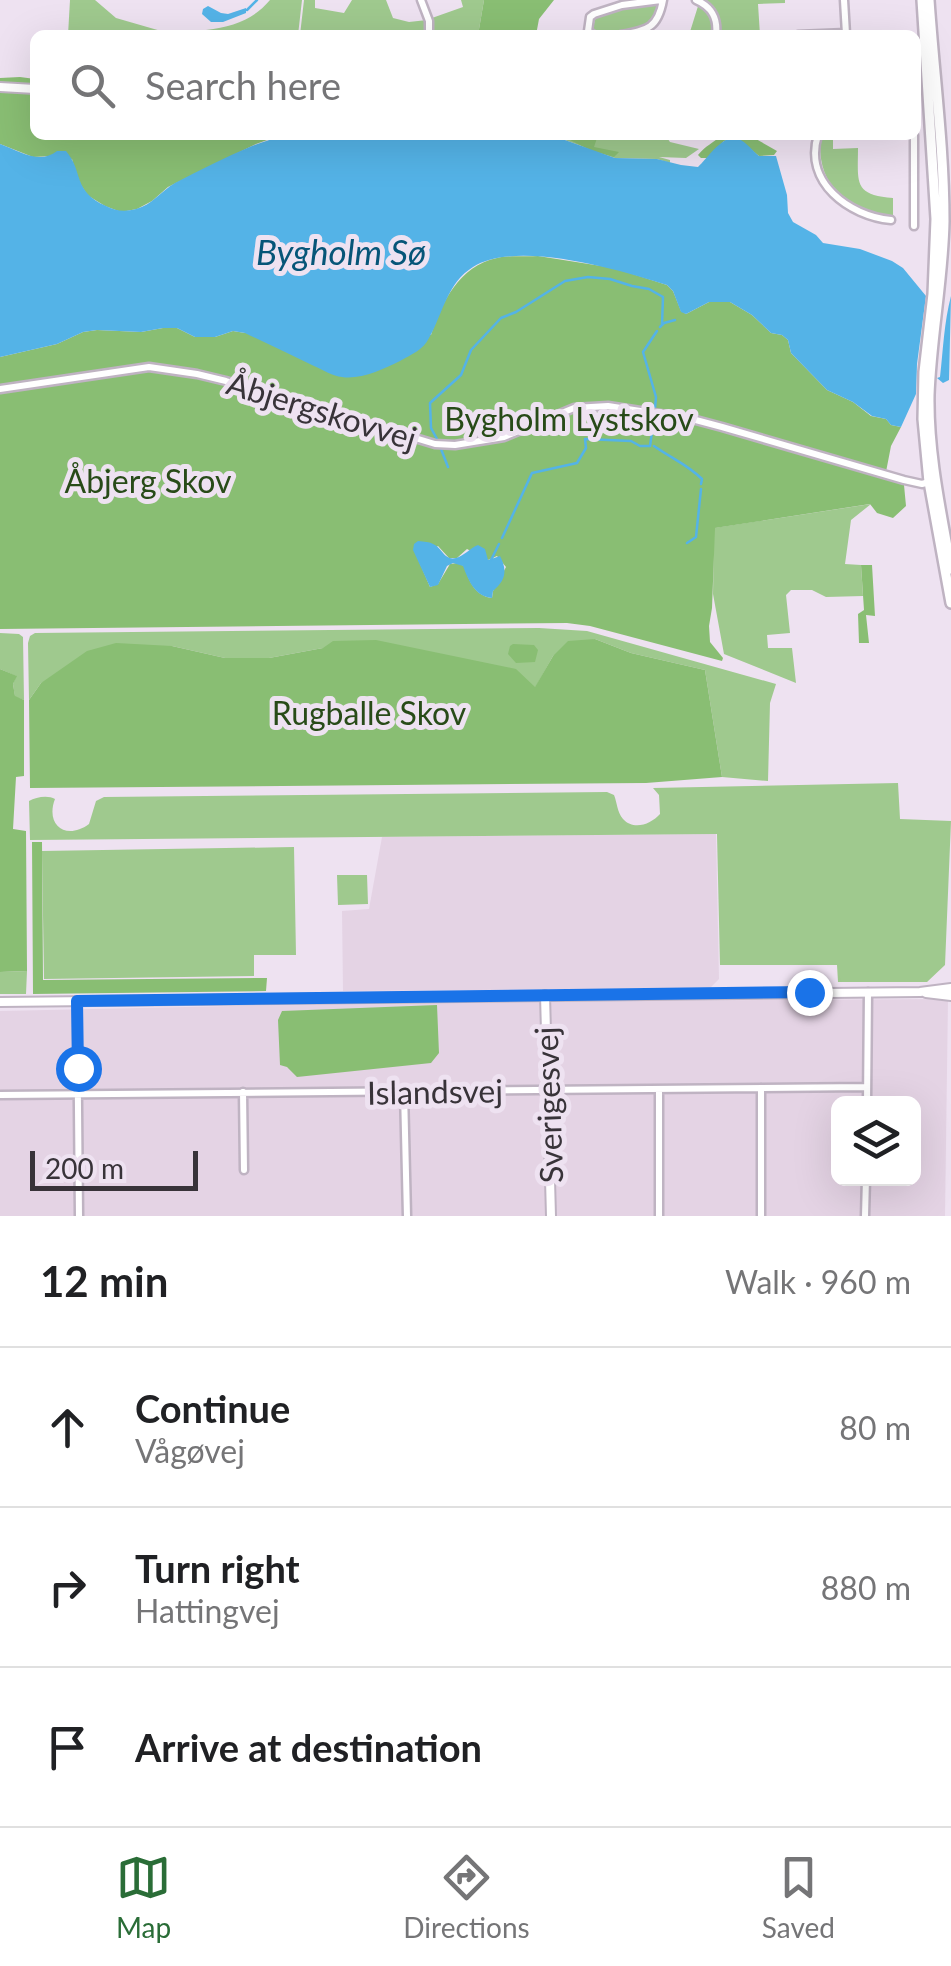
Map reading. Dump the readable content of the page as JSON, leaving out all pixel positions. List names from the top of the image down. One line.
{"streets":{"street":["Åbjergskovvej","Islandsvej","Sverigesvej"]},"crossings":[["Islandsvej","Sverigesvej"]],"water":["Bygholm Sø"],"parks":["Bygholm Lystskov","Åbjerg Skov","Rugballe Skov"],"scale_bar":"200 m","page":{"search":"Search here","scale":"200 m","heading":["12 min","Walk · 960 m"],"list":[["Continue","Vågøvej","80 m"],["Turn right","Hattingvej","880 m"],"Arrive at destination"],"nav":["Map","Directions","Saved"]}}
